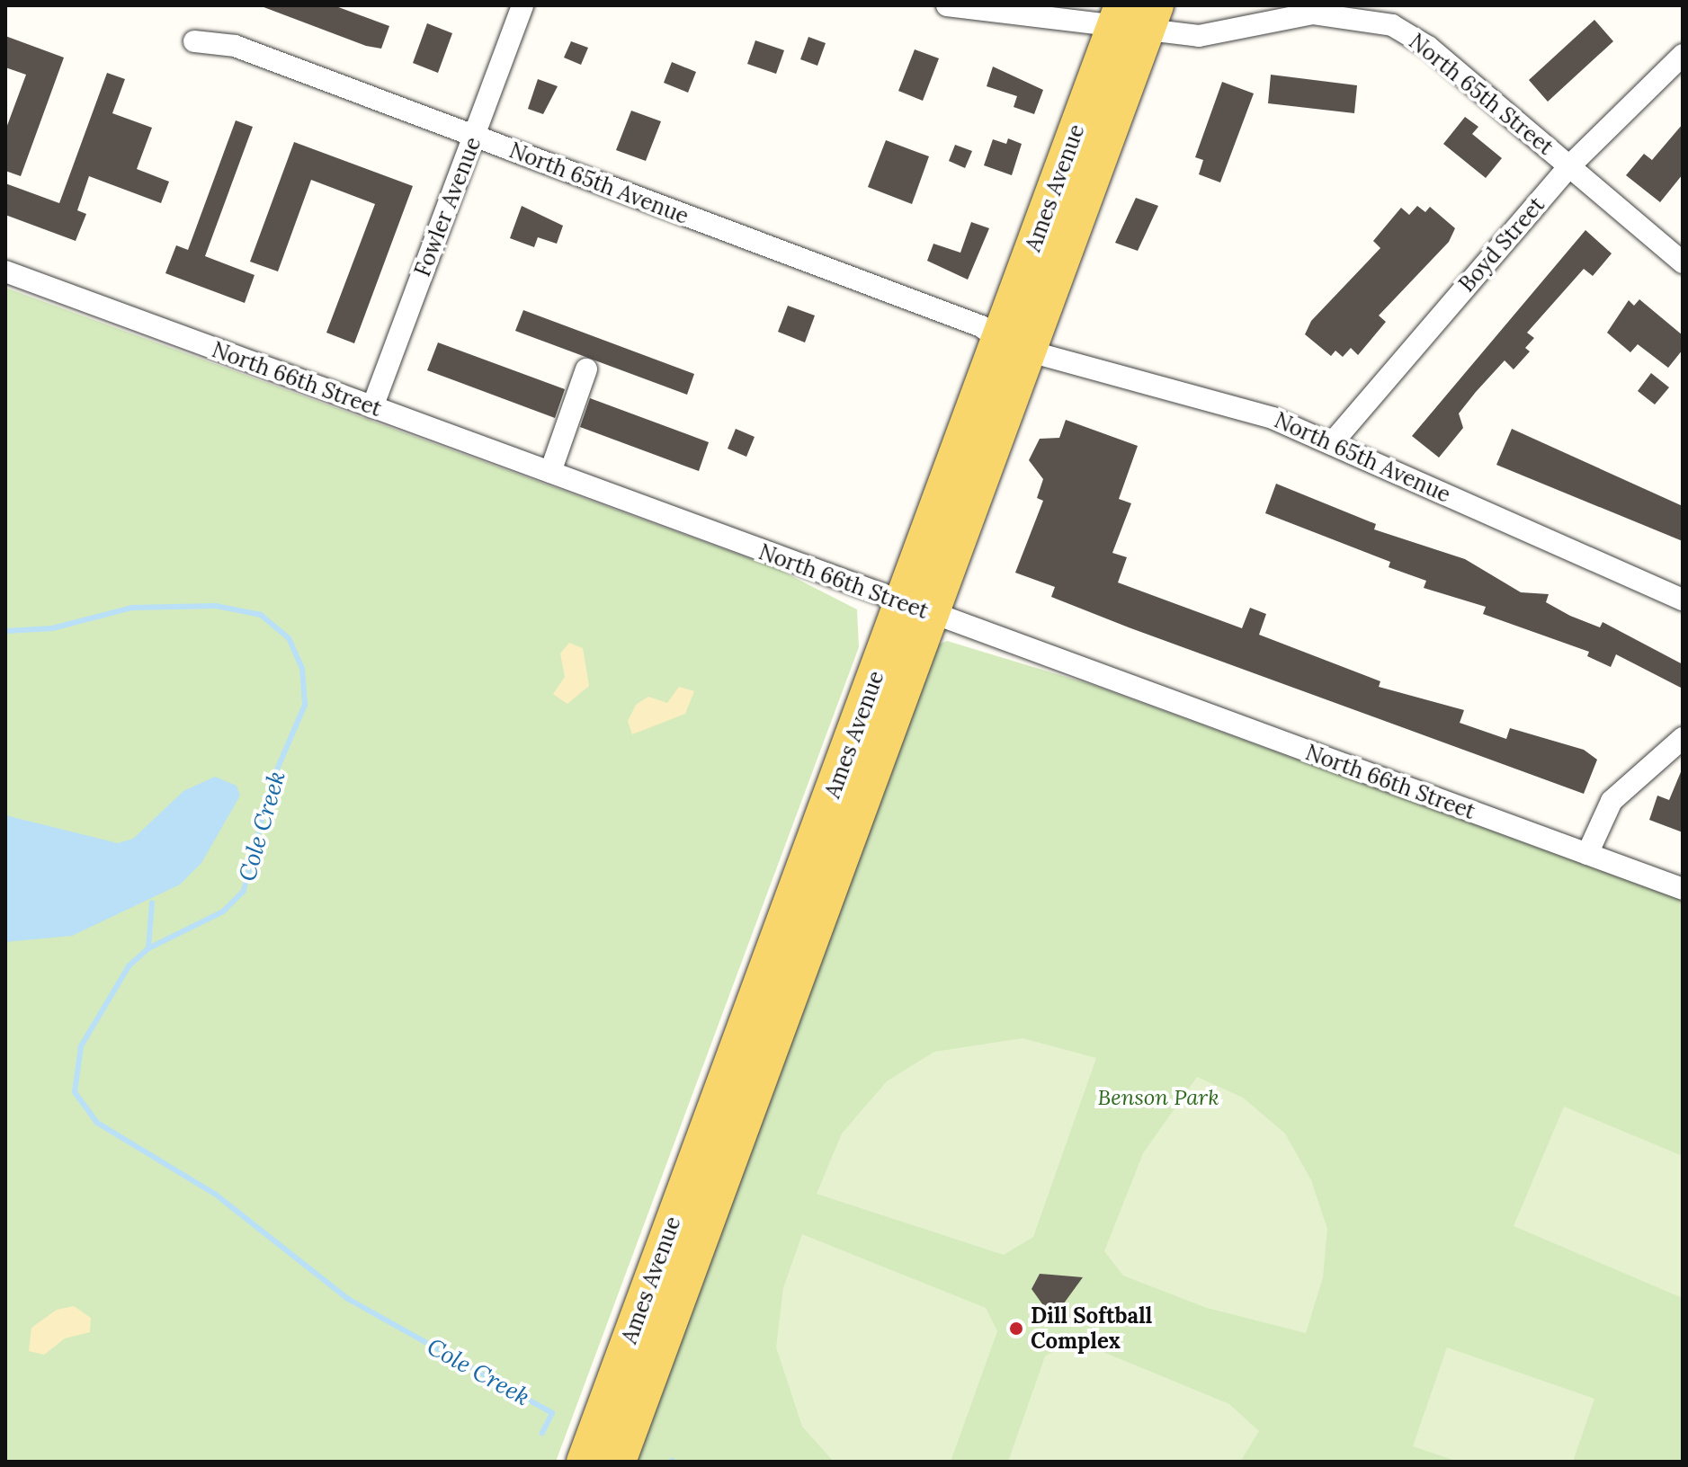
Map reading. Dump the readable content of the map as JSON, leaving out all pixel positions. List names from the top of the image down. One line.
{"streets":{"main road":["Ames Avenue"],"street":["North 65th Street","North 65th Avenue","Fowler Avenue","Boyd Street","North 66th Street"]},"crossings":[["North 65th Street","Ames Avenue"],["North 65th Street","Boyd Street"],["North 65th Avenue","Ames Avenue"],["North 65th Avenue","Fowler Avenue"],["North 65th Avenue","Boyd Street"],["Ames Avenue","North 66th Street"],["Fowler Avenue","North 66th Street"]],"water":["Cole Creek"],"parks":["Benson Park"],"places":["Dill Softball Complex"]}
